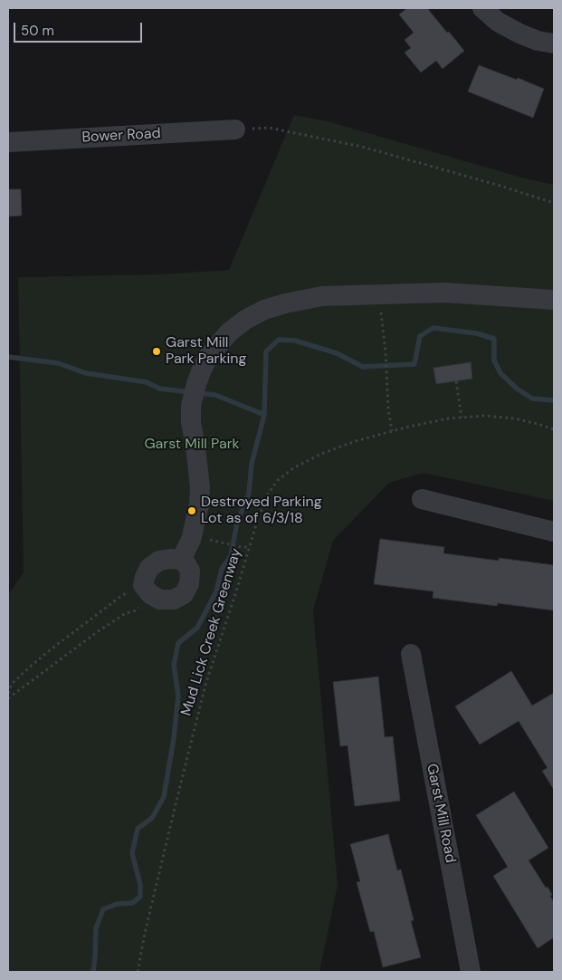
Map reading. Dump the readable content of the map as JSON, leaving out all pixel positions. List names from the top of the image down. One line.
{"streets":{"street":["Bower Road","Garst Mill Road"],"path":["Mud Lick Creek Greenway"]},"parks":["Garst Mill Park"],"places":["Garst Mill Park Parking","Destroyed Parking Lot as of 6/3/18"],"scale_bar":"50 m"}
